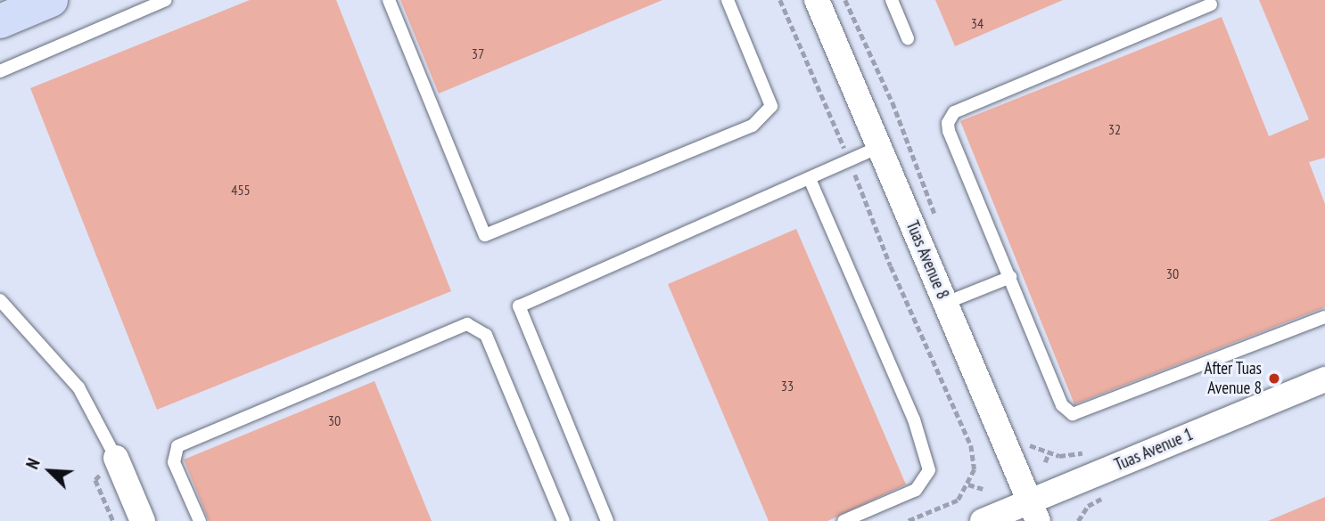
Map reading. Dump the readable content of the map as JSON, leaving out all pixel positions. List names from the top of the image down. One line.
{"streets":{"street":["Tuas Avenue 8","Tuas Avenue 1"]},"crossings":[["Tuas Avenue 8","Tuas Avenue 1"]],"places":["After Tuas Avenue 8"],"house_numbers":["34","37","32","455","30","33","30"],"north":"top left"}
